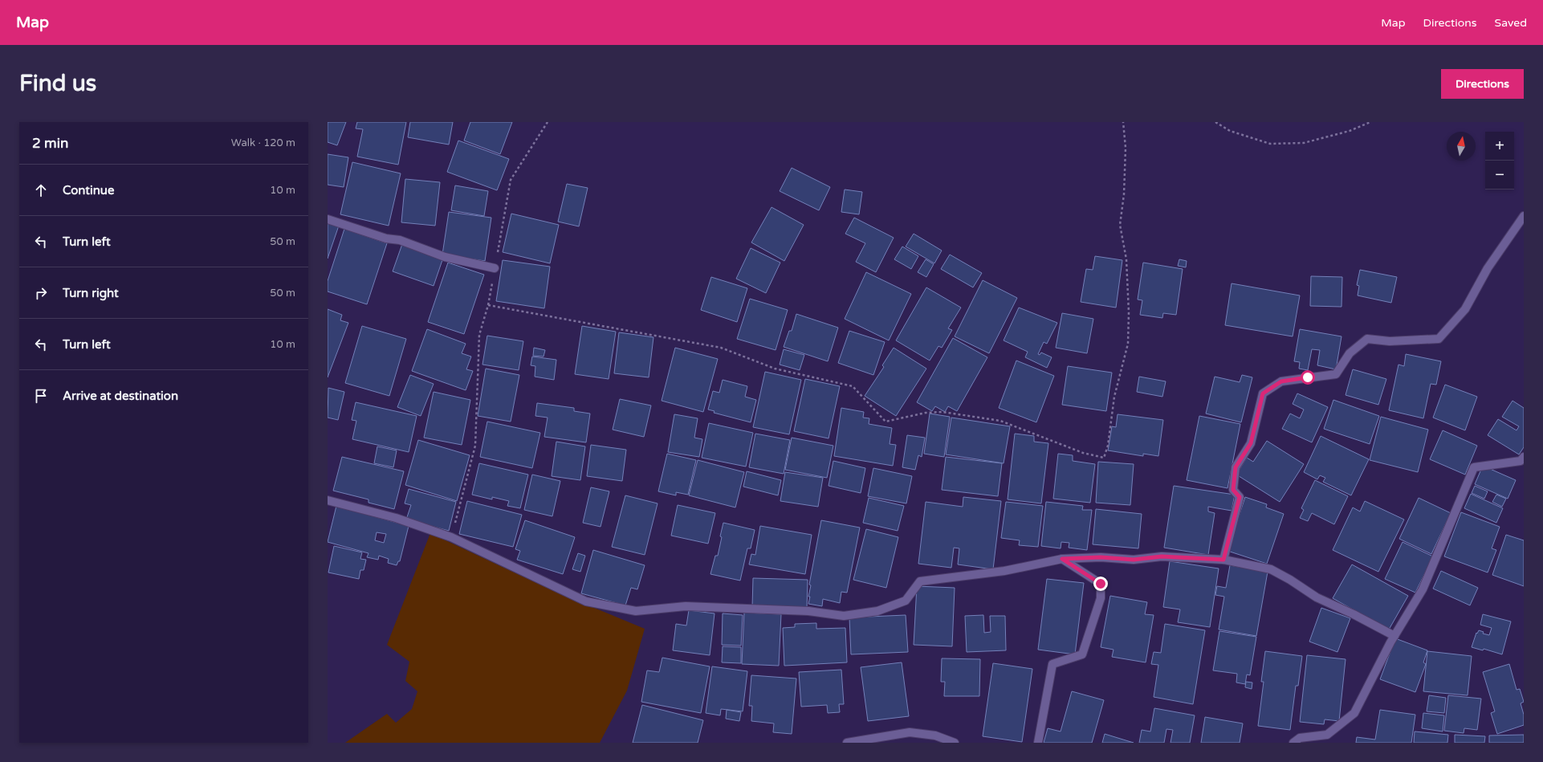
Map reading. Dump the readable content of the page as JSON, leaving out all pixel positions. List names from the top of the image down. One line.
{"north":"top","page":{"header":"Map","nav":["Map","Directions","Saved"],"buttons":"Directions","title":"Find us","heading":["2 min","Walk · 120 m"],"map_buttons":["+","−"],"list":[["Continue","10 m"],["Turn left","50 m"],["Turn right","50 m"],["Turn left","10 m"],"Arrive at destination"]}}
